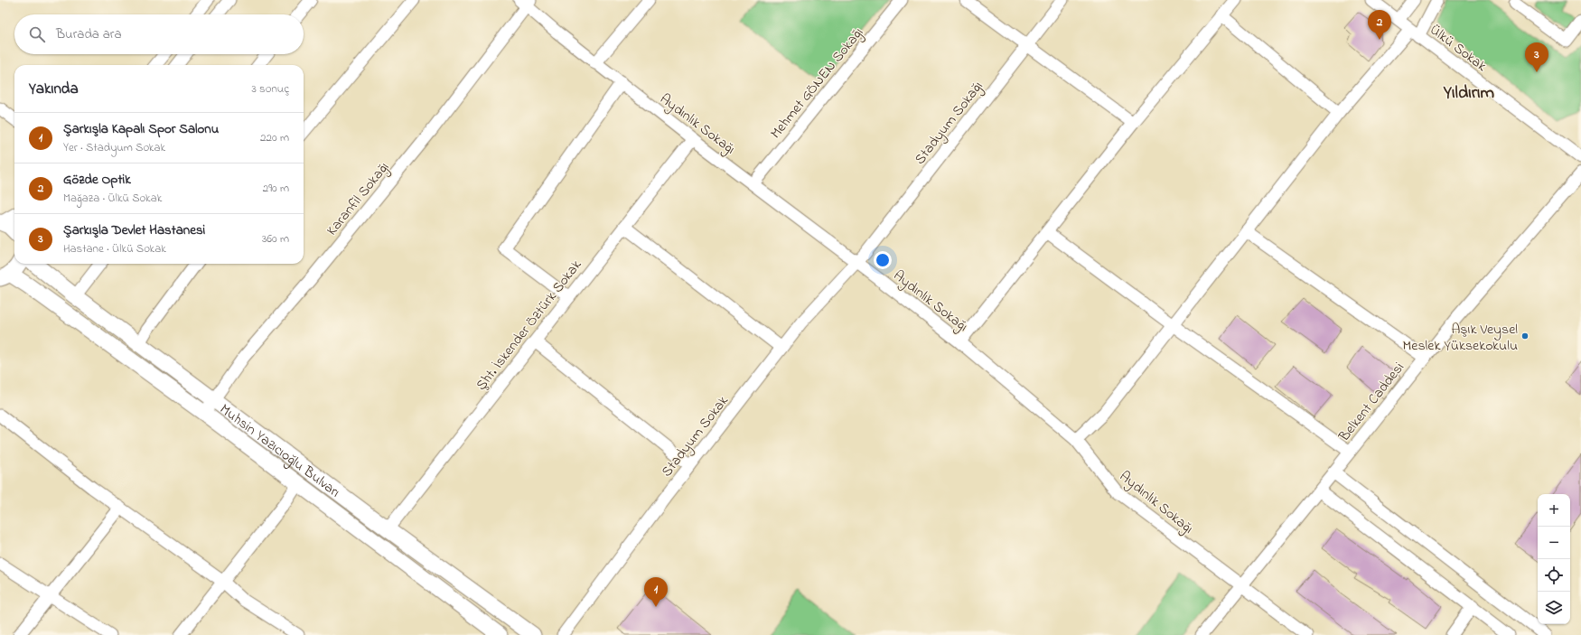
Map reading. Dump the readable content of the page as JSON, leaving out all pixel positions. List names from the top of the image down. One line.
{"streets":{"main road":["Muhsin Yazıcıoğlu Bulvarı"],"street":["Ülkü Sokak","Mehmet GÖNEN Sokağı","Stadyum Sokağı","Aydınlık Sokağı","Karanfil Sokağı","Şht. İskender Öztürk Sokak","Belkent Caddesi","Stadyum Sokak"]},"crossings":[["Mehmet GÖNEN Sokağı","Aydınlık Sokağı"],["Stadyum Sokağı","Aydınlık Sokağı"],["Stadyum Sokağı","Stadyum Sokak"],["Aydınlık Sokağı","Karanfil Sokağı"],["Aydınlık Sokağı","Şht. İskender Öztürk Sokak"],["Aydınlık Sokağı","Belkent Caddesi"],["Aydınlık Sokağı","Stadyum Sokak"],["Karanfil Sokağı","Muhsin Yazıcıoğlu Bulvarı"],["Şht. İskender Öztürk Sokak","Muhsin Yazıcıoğlu Bulvarı"]],"districts":["Yıldırım"],"places":["Aşık Veysel Meslek Yüksekokulu"],"page":{"pins":["2","3","1"],"search":"Burada ara","heading":["Yakında","3 sonuç"],"list":[{"mark":"1","name":"Şarkışla Kapalı Spor Salonu","note":"Yer · Stadyum Sokak","value":"220 m"},{"mark":"2","name":"Gözde Optik","note":"Mağaza · Ülkü Sokak","value":"290 m"},{"mark":"3","name":"Şarkışla Devlet Hastanesi","note":"Hastane · Ülkü Sokak","value":"360 m"}],"map_buttons":["+","−"]}}
